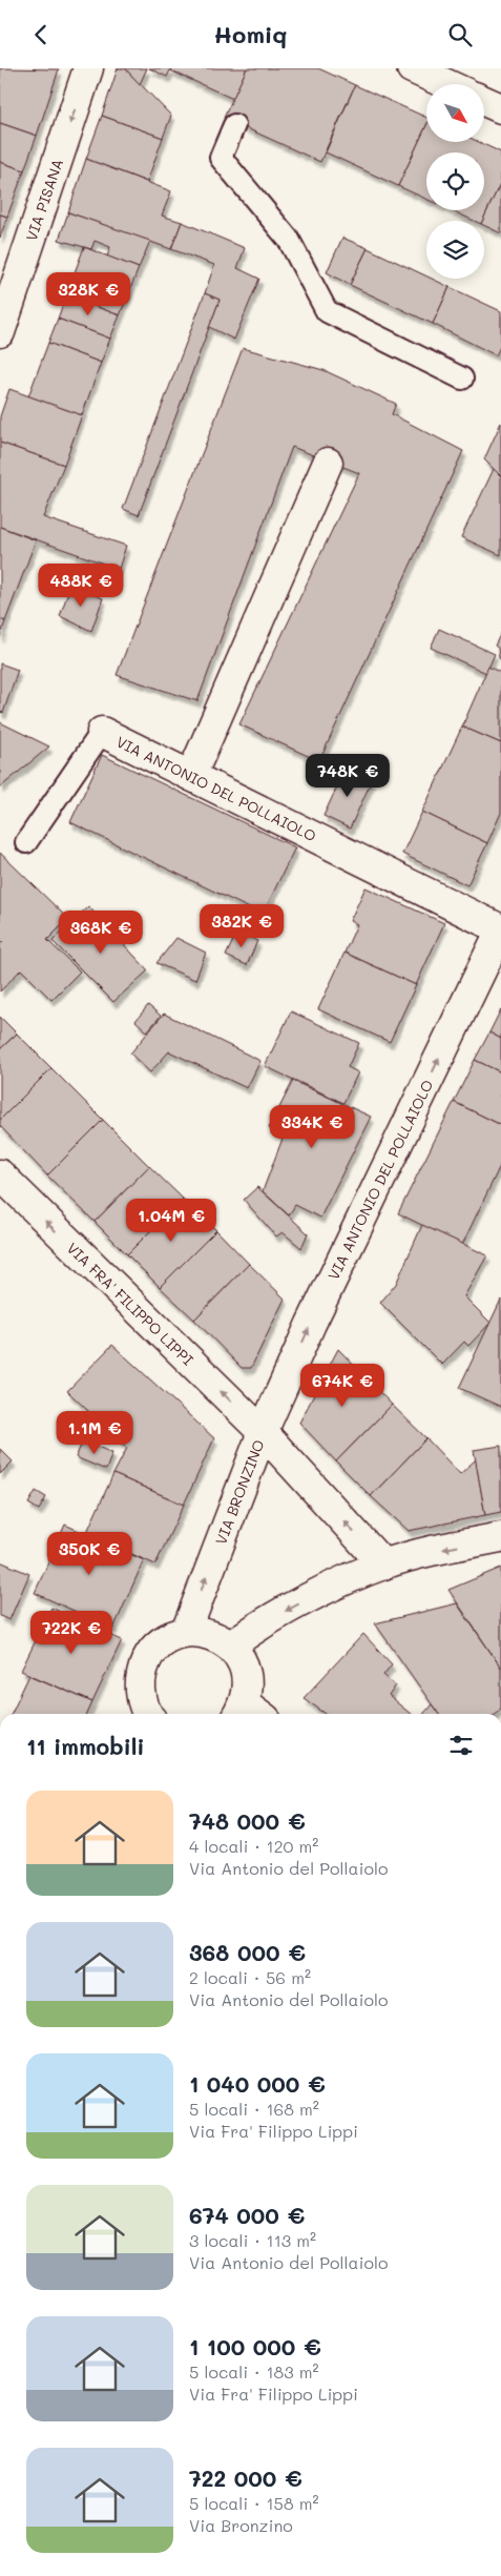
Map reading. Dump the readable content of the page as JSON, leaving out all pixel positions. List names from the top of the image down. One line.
{"streets":{"street":["VIA PISANA","VIA ANTONIO DEL POLLAIOLO","VIA FRA' FILIPPO LIPPI","VIA BRONZINO"]},"crossings":[["VIA ANTONIO DEL POLLAIOLO","VIA FRA' FILIPPO LIPPI"],["VIA ANTONIO DEL POLLAIOLO","VIA BRONZINO"],["VIA FRA' FILIPPO LIPPI","VIA BRONZINO"]],"one_way":["VIA PISANA","VIA ANTONIO DEL POLLAIOLO","VIA FRA' FILIPPO LIPPI","VIA BRONZINO"],"north":"bottom right","page":{"header":"Homiq","price":["328K €","488K €","748K €","382K €","368K €","334K €","1.04M €","674K €","1.1M €","350K €","722K €"],"heading":"11 immobili","list":[{"name":"748 000 €","note":"4 locali · 120 m² · Via Antonio del Pollaiolo"},{"name":"368 000 €","note":"2 locali · 56 m² · Via Antonio del Pollaiolo"},{"name":"1 040 000 €","note":"5 locali · 168 m² · Via Fra' Filippo Lippi"},{"name":"674 000 €","note":"3 locali · 113 m² · Via Antonio del Pollaiolo"},{"name":"1 100 000 €","note":"5 locali · 183 m² · Via Fra' Filippo Lippi"},{"name":"722 000 €","note":"5 locali · 158 m² · Via Bronzino"}]}}
